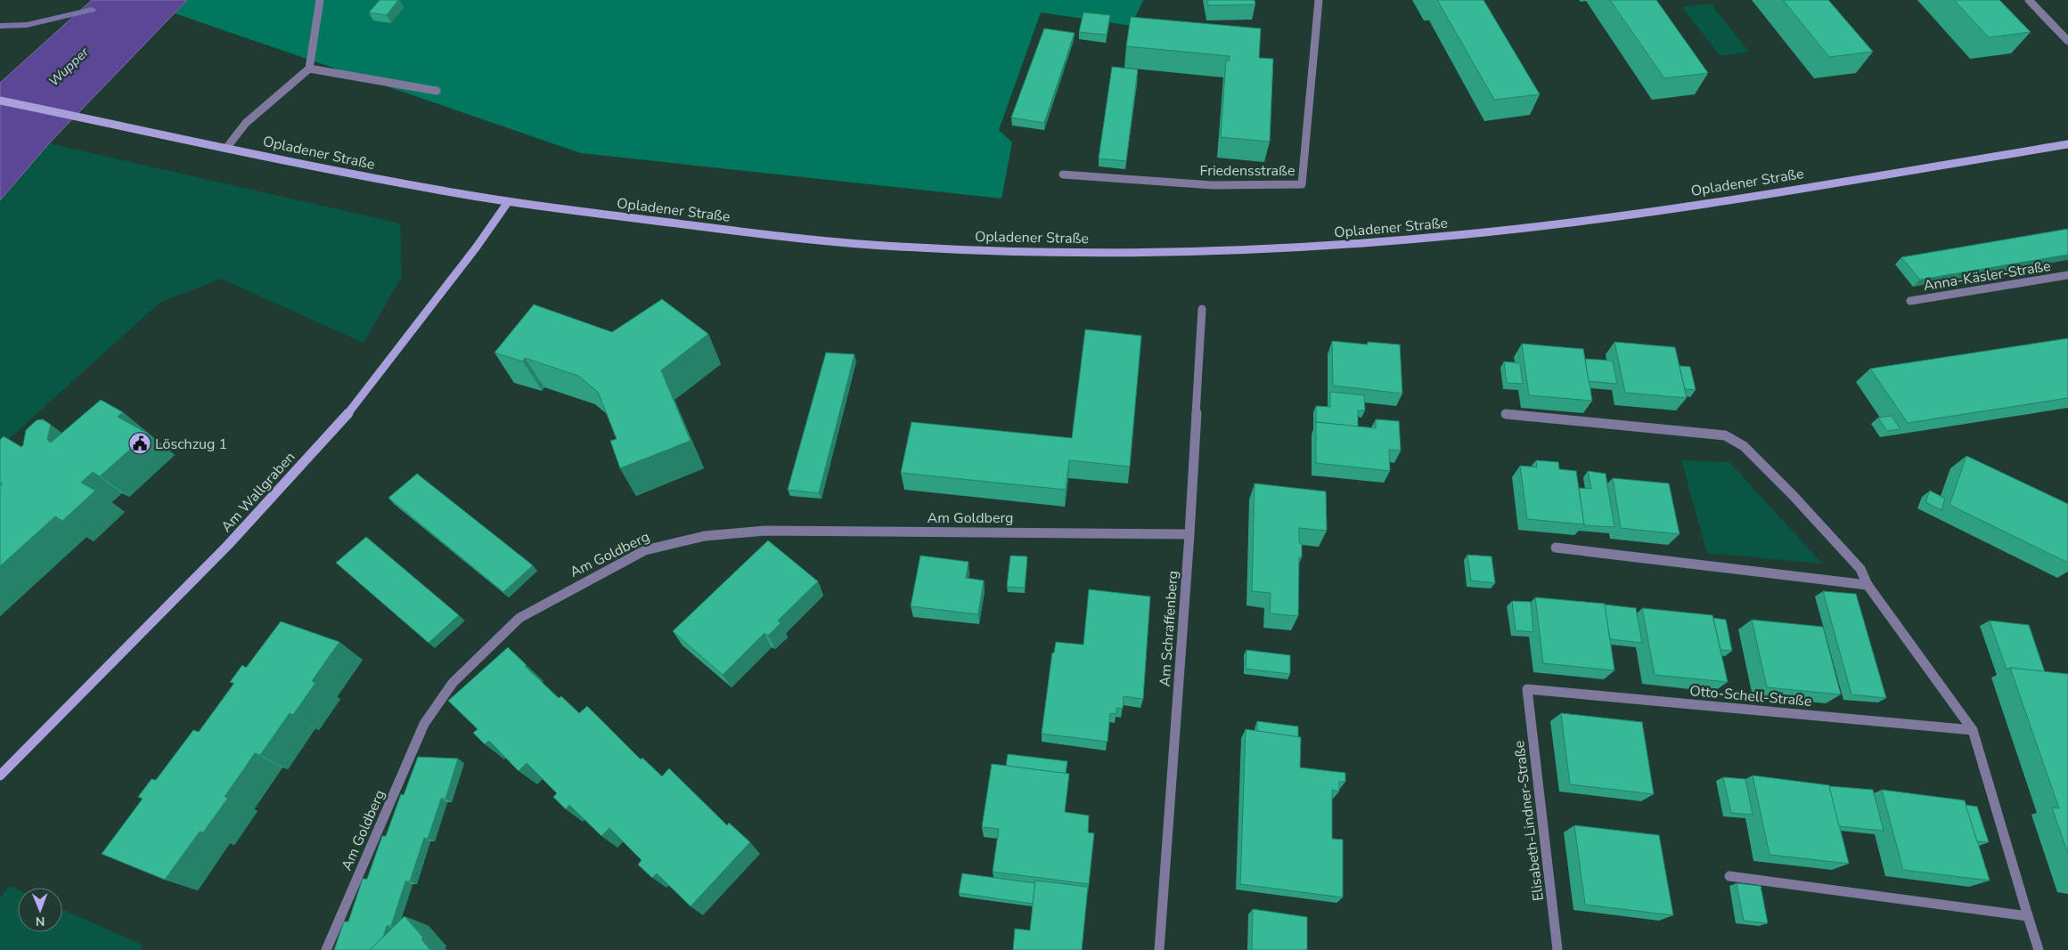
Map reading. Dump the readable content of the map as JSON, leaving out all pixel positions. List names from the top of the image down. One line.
{"streets":{"main road":["Opladener Straße","Am Wallgraben"],"street":["Friedensstraße","Anna-Käsler-Straße","Am Goldberg","Am Schraffenberg","Otto-Schell-Straße","Elisabeth-Lindner-Straße"]},"crossings":[["Opladener Straße","Am Wallgraben"],["Am Goldberg","Am Schraffenberg"],["Otto-Schell-Straße","Elisabeth-Lindner-Straße"]],"water":["Wupper"],"places":{"public building":["Löschzug 1"]},"north":"bottom"}
